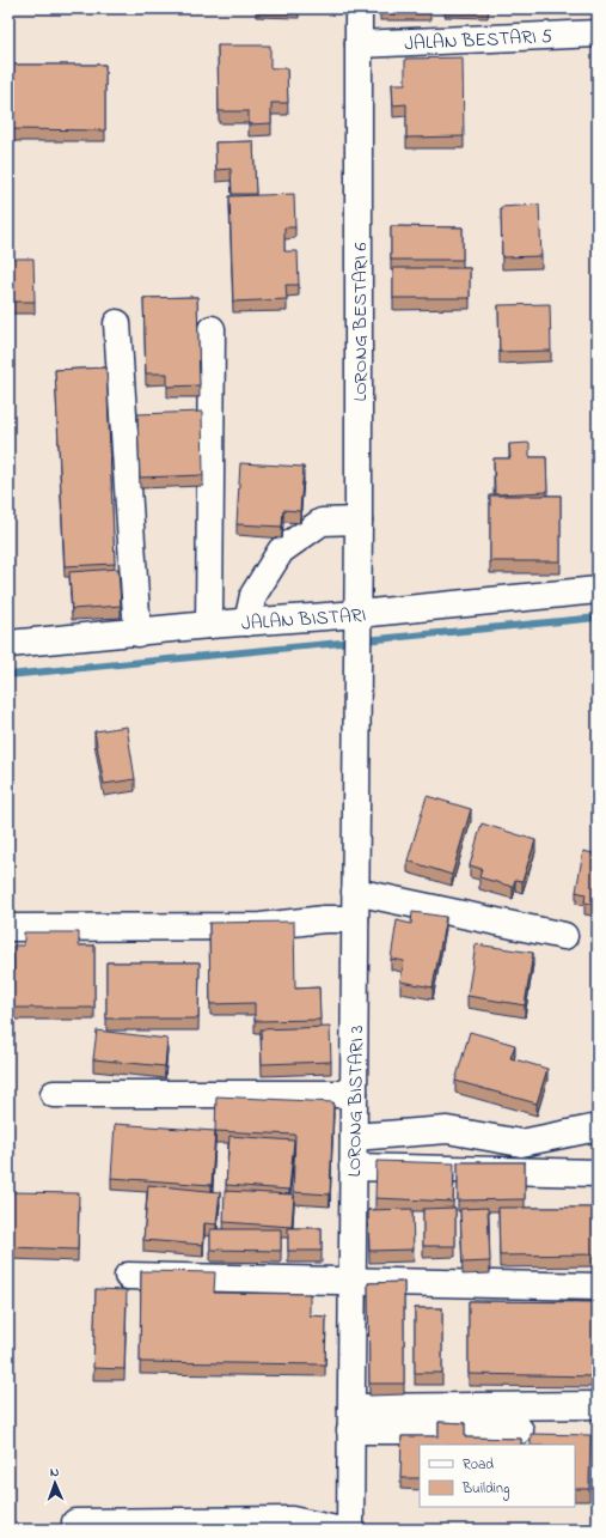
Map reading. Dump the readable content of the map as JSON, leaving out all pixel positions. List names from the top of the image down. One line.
{"streets":{"street":["JALAN BESTARI 5","LORONG BESTARI 6","JALAN BISTARI","LORONG BISTARI 3"]},"crossings":[["JALAN BESTARI 5","LORONG BESTARI 6"],["LORONG BESTARI 6","JALAN BISTARI"],["LORONG BESTARI 6","LORONG BISTARI 3"]],"legend":["Road","Building"],"north":"top"}
